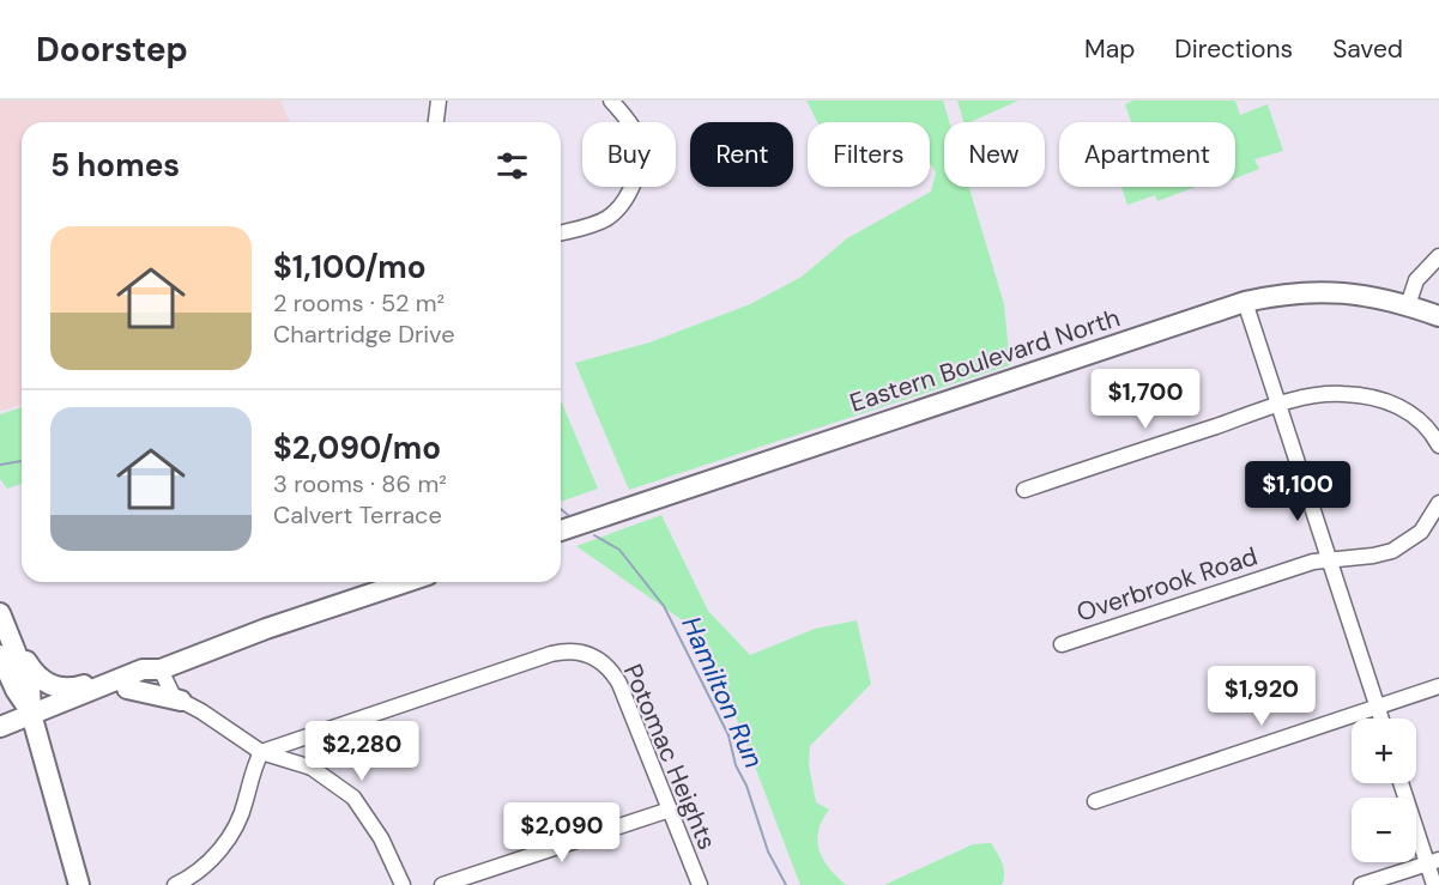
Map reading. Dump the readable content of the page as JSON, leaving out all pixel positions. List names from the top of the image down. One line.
{"streets":{"main road":["Eastern Boulevard North"],"street":["Overbrook Road","Potomac Heights"]},"water":["Hamilton Run"],"page":{"header":"Doorstep","nav":["Map","Directions","Saved"],"chip":["Buy","Rent","Filters","New","Apartment"],"heading":"5 homes","list":[{"name":"$1,100/mo","note":"2 rooms · 52 m² · Chartridge Drive"},{"name":"$2,090/mo","note":"3 rooms · 86 m² · Calvert Terrace"}],"price":["$1,700","$1,100","$1,920","$2,280","$2,090"],"map_buttons":["+","−"]}}
